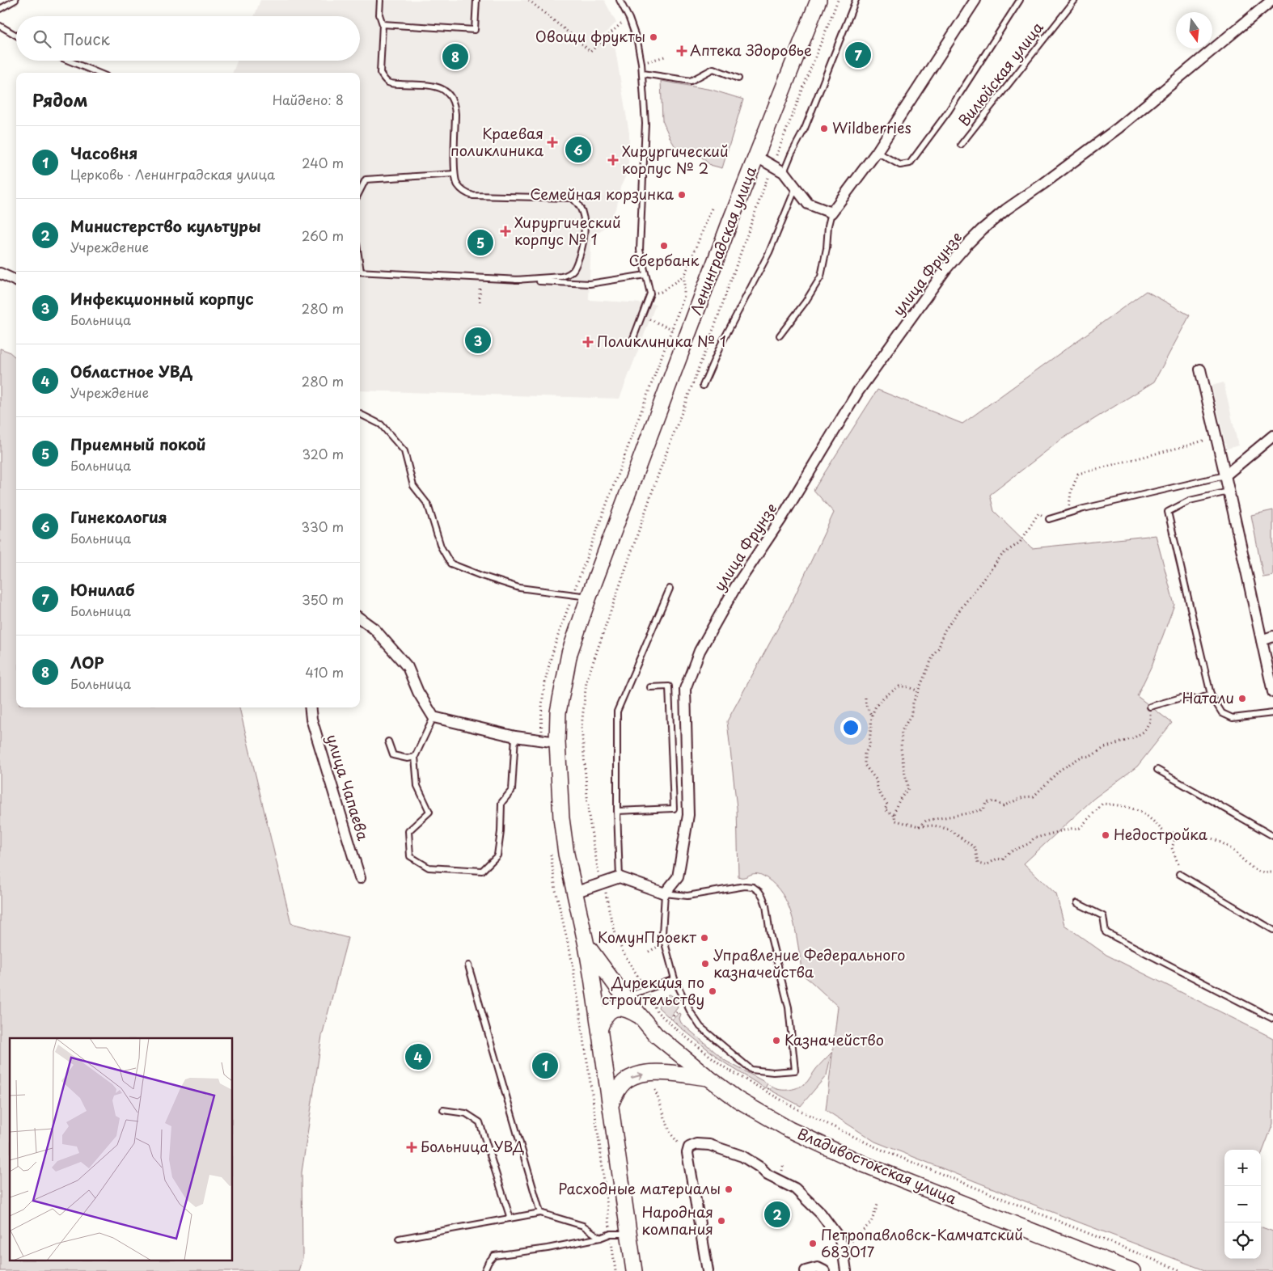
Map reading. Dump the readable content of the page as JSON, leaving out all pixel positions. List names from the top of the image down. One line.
{"streets":{"main road":["Ленинградская улица","Владивостокская улица"],"street":["улица Фрунзе","улица Чапаева"],"lane":["Вилюйская улица"]},"crossings":[["Ленинградская улица","Владивостокская улица"]],"places":{"other":["Овощи фрукты","Wildberries","Семейная корзинка","Сбербанк","Натали","Недостройка","КомунПроект","Управление Федерального казначейства","Дирекция по строительству","Казначейство","Расходные материалы","Народная компания","Петропавловск-Камчатский 683017"],"health":["Аптека Здоровье","Краевая поликлиника","Хирургический корпус № 2","Хирургический корпус № 1","Поликлиника № 1","Больница УВД"]},"north":"bottom","page":{"search":"Поиск","pins":["7","8","6","5","3","4","1","2"],"heading":["Рядом","Найдено: 8"],"list":[{"mark":"1","name":"Часовня","note":"Церковь · Ленинградская улица","value":"240 m"},{"mark":"2","name":"Министерство культуры","note":"Учреждение","value":"260 m"},{"mark":"3","name":"Инфекционный корпус","note":"Больница","value":"280 m"},{"mark":"4","name":"Областное УВД","note":"Учреждение","value":"280 m"},{"mark":"5","name":"Приемный покой","note":"Больница","value":"320 m"},{"mark":"6","name":"Гинекология","note":"Больница","value":"330 m"},{"mark":"7","name":"Юнилаб","note":"Больница","value":"350 m"},{"mark":"8","name":"ЛОР","note":"Больница","value":"410 m"}],"map_buttons":["+","−"]}}
